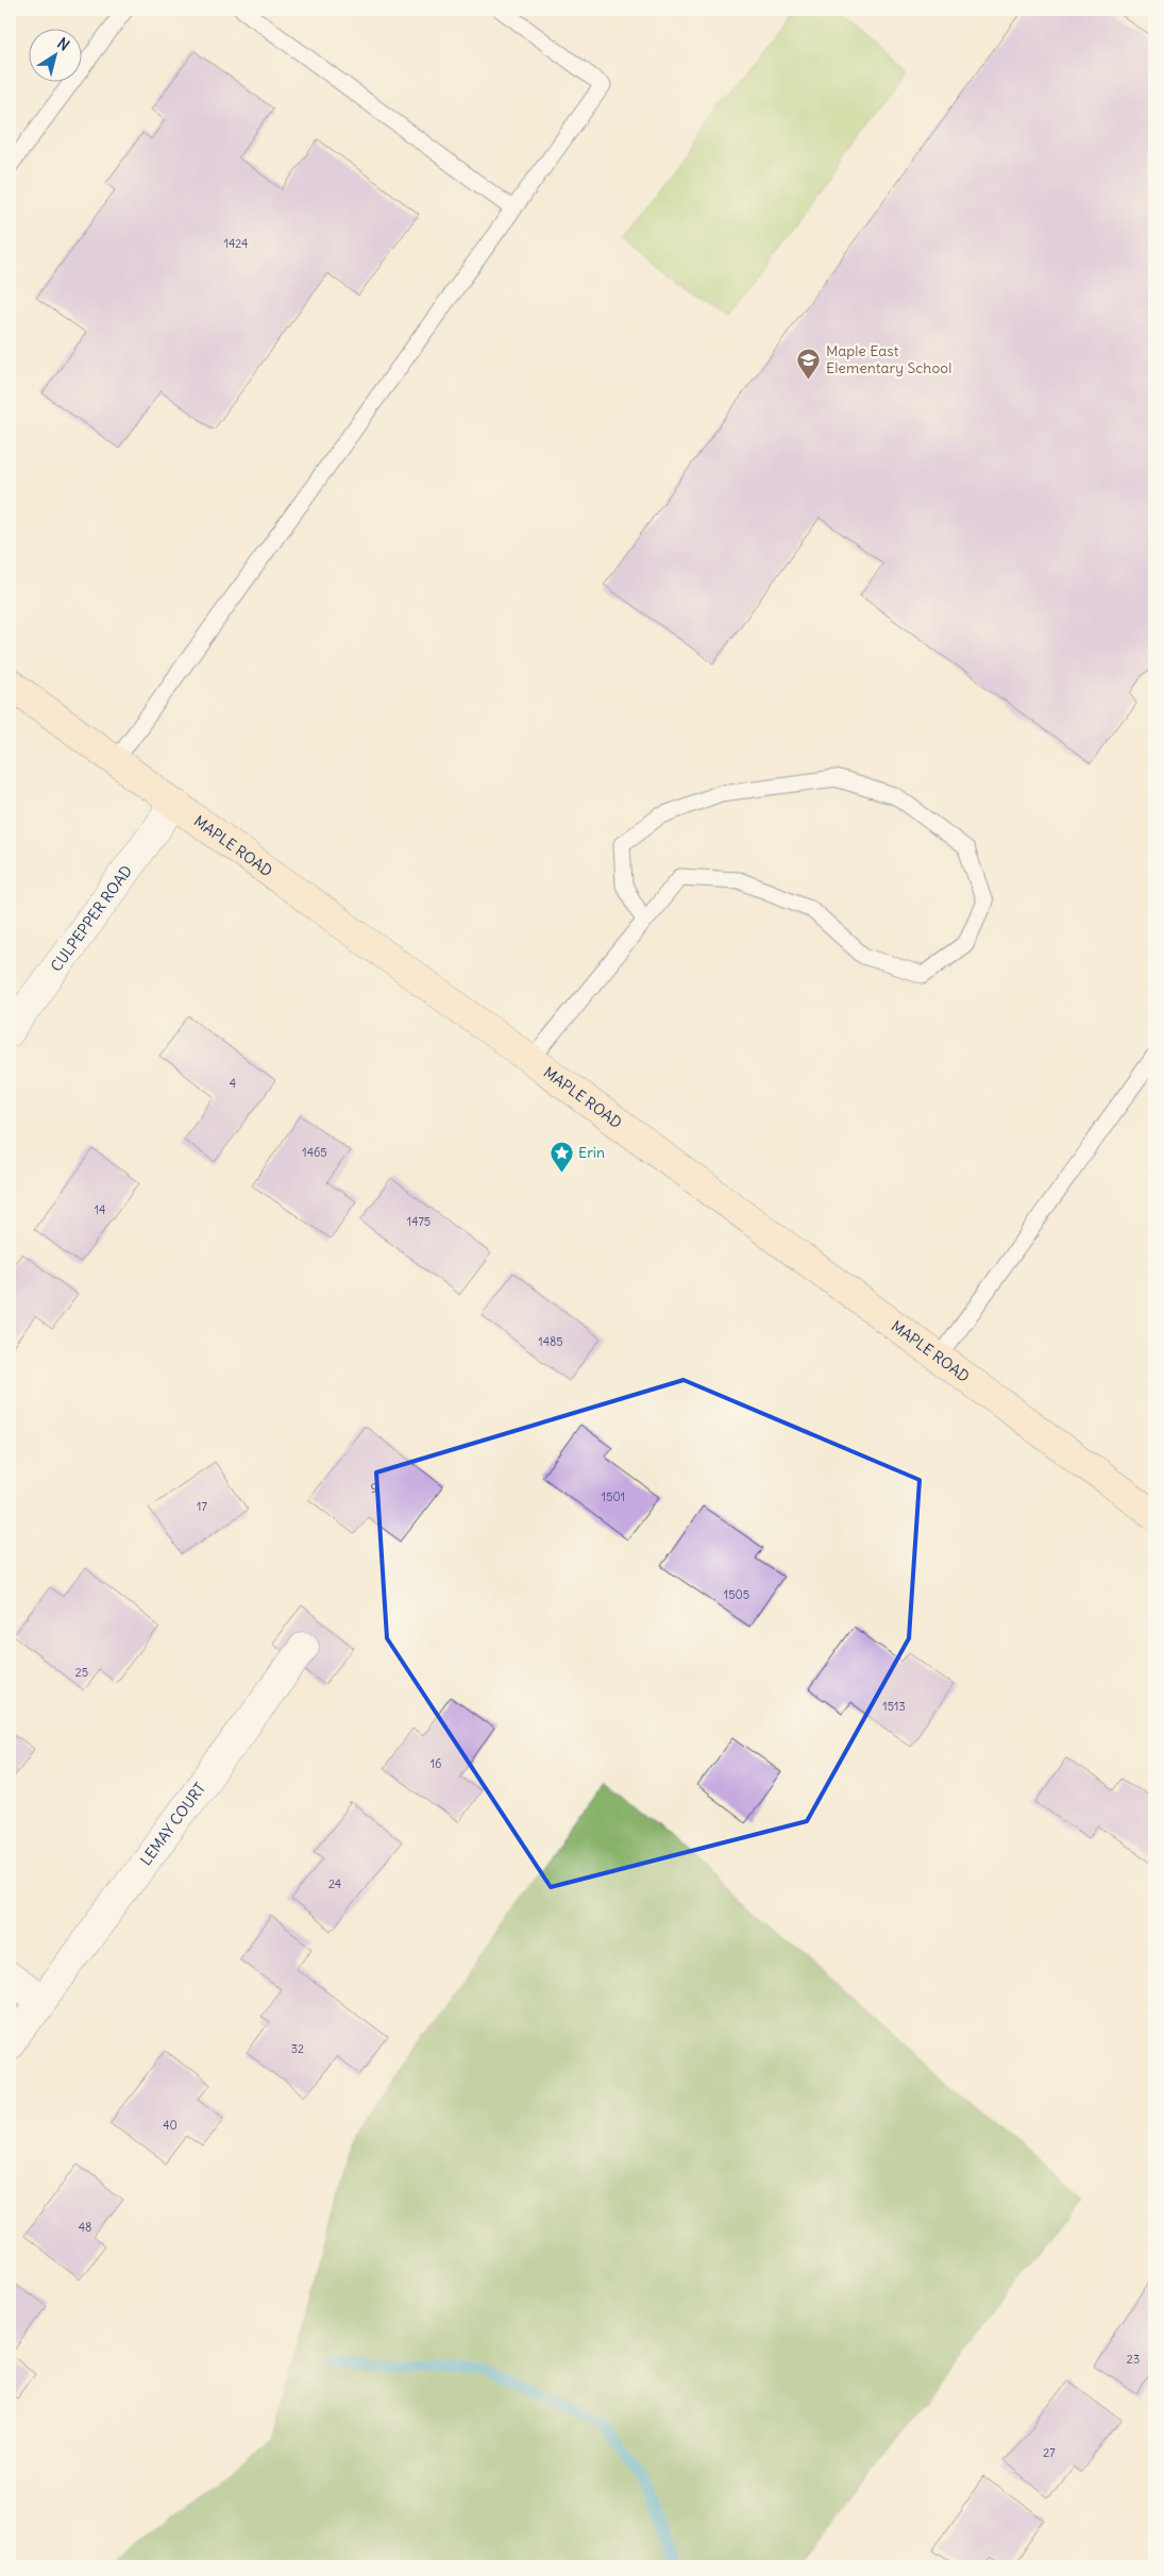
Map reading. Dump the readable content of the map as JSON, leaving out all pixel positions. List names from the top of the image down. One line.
{"streets":{"main road":["MAPLE ROAD"],"street":["CULPEPPER ROAD","LEMAY COURT"]},"crossings":[["MAPLE ROAD","CULPEPPER ROAD"]],"places":{"school or university":["Maple East Elementary School"],"place":["Erin"]},"house_numbers":["1424","4","1465","14","1475","1485","9","1501","17","1505","25","1513","16","24","32","40","48","23","27"],"north":"top right"}
